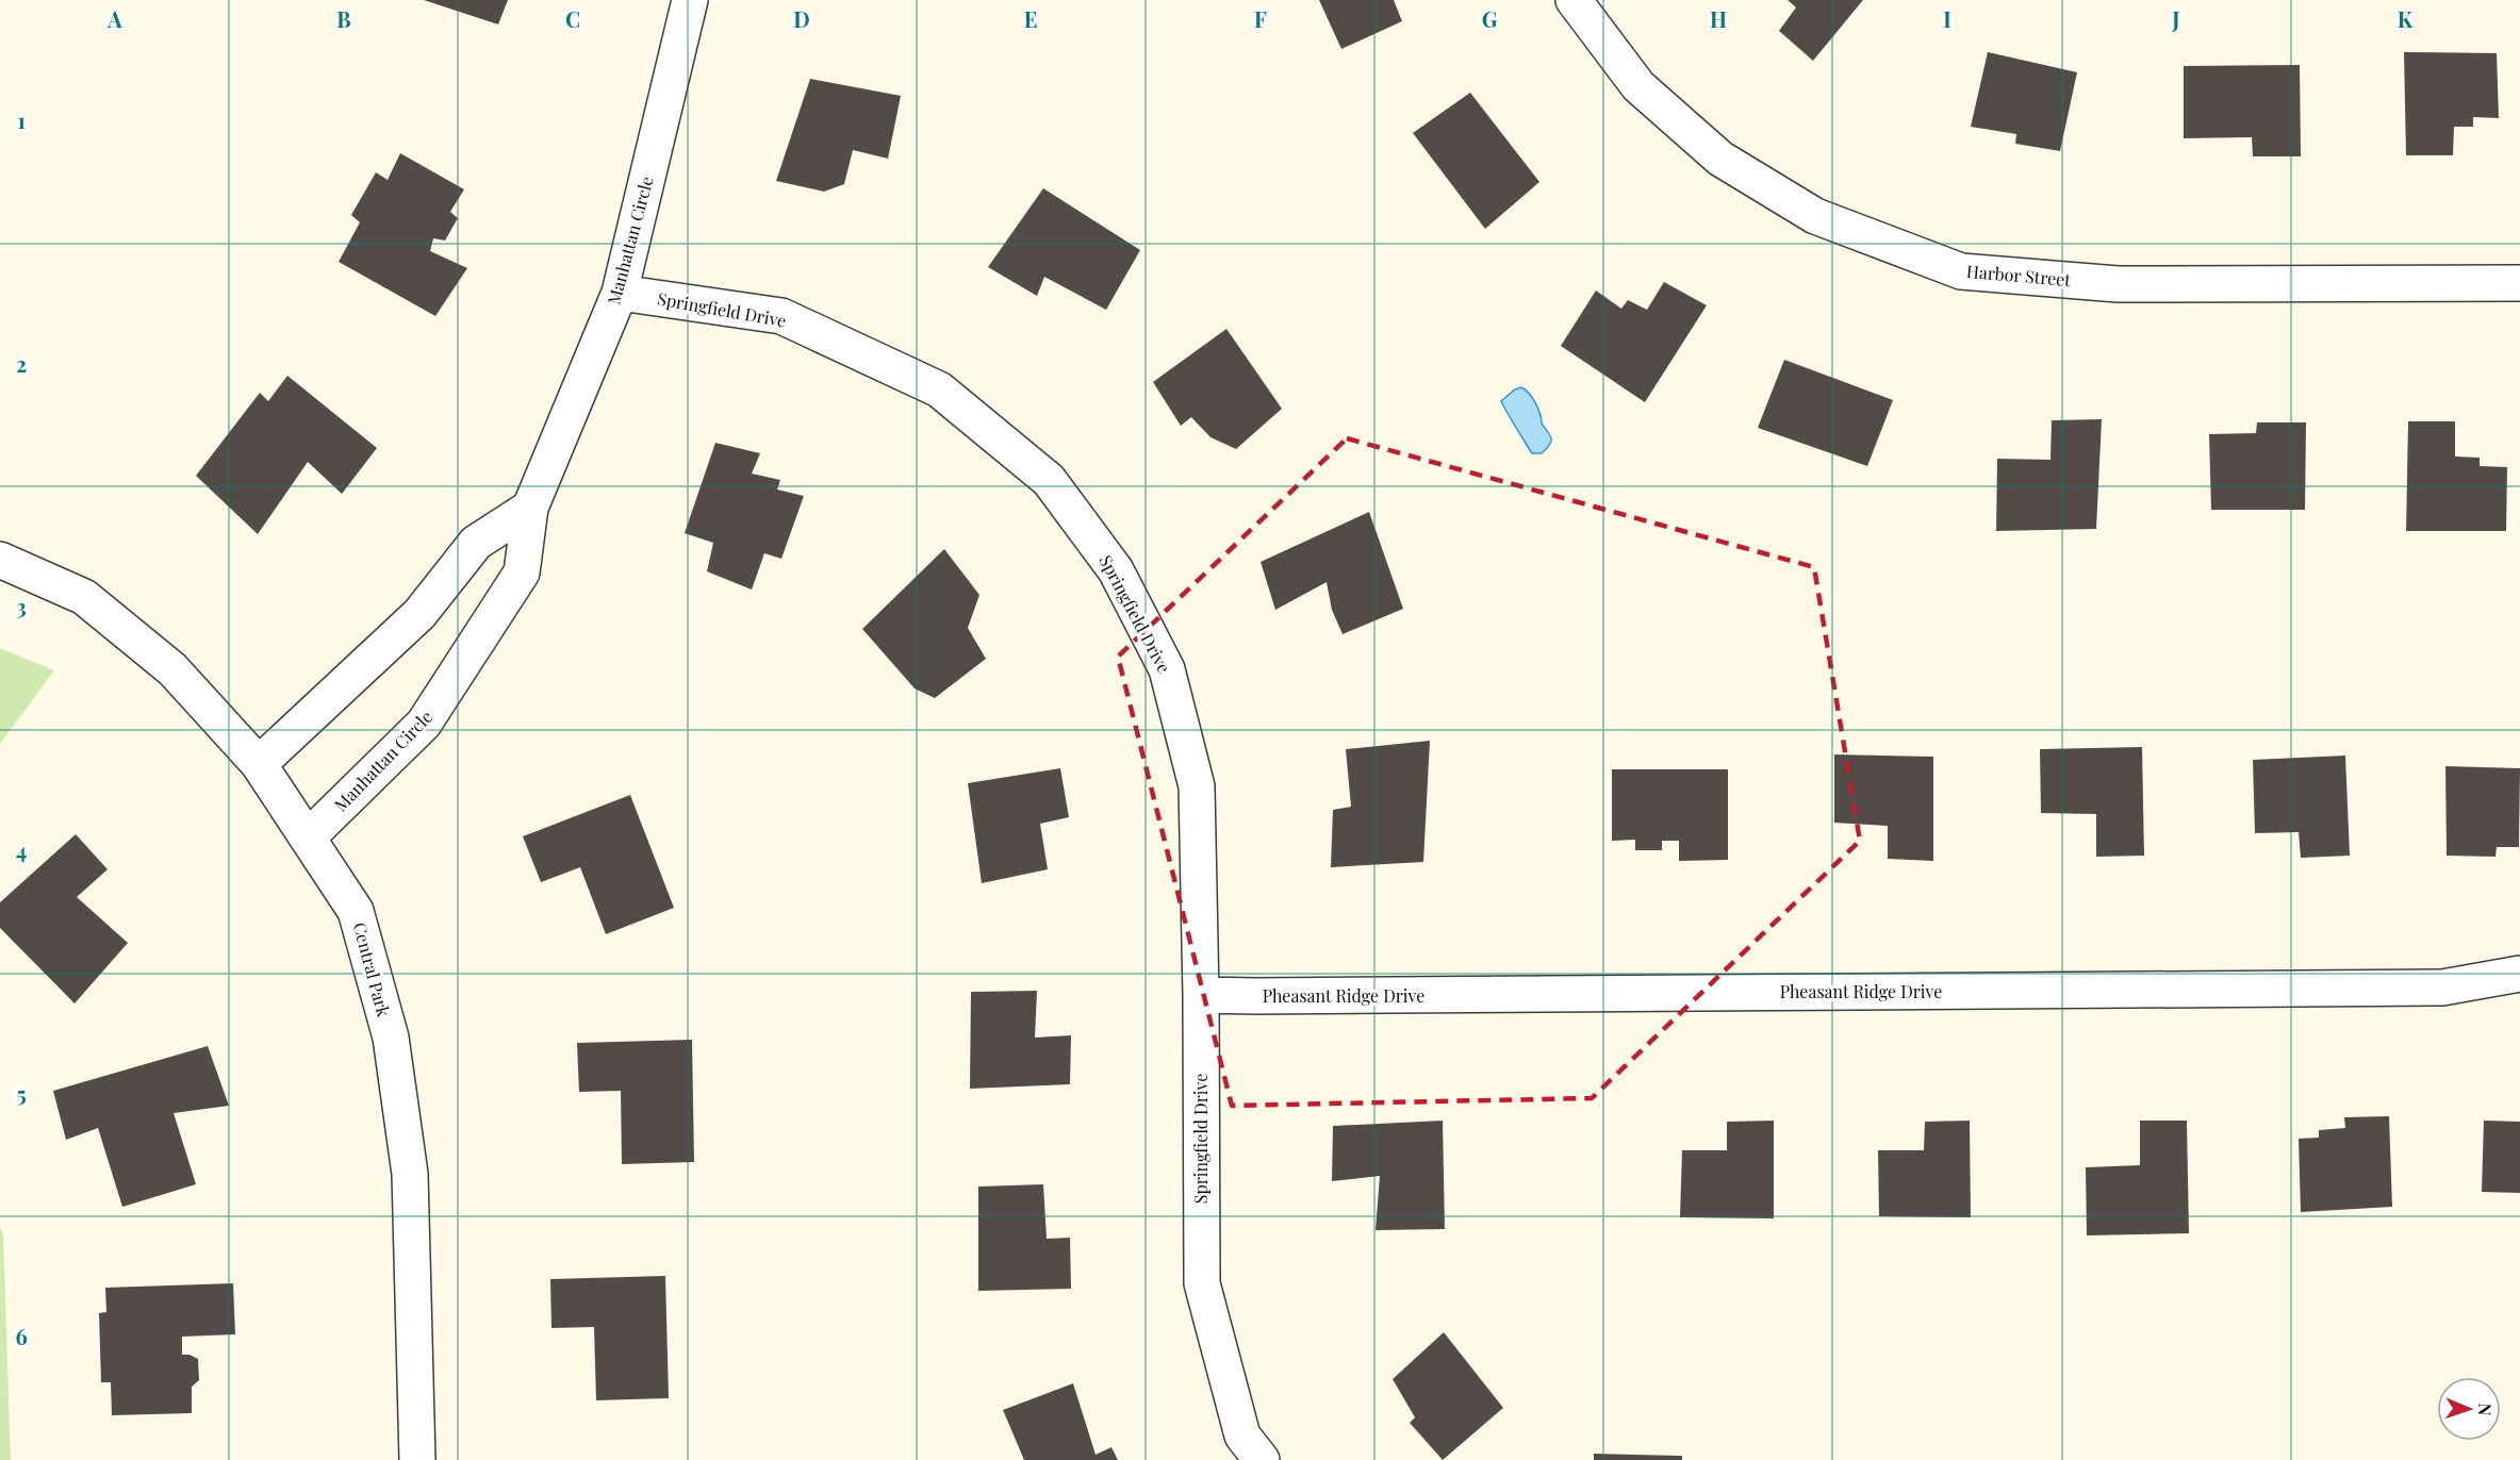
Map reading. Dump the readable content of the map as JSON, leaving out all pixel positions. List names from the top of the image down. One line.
{"streets":{"street":["Manhattan Circle","Harbor Street","Springfield Drive","Central Park","Pheasant Ridge Drive"]},"crossings":[["Manhattan Circle","Springfield Drive"],["Manhattan Circle","Central Park"],["Springfield Drive","Pheasant Ridge Drive"]],"north":"right","grid":{"columns":["A","B","C","D","E","F","G","H","I","J","K"],"rows":["1","2","3","4","5","6"]}}
